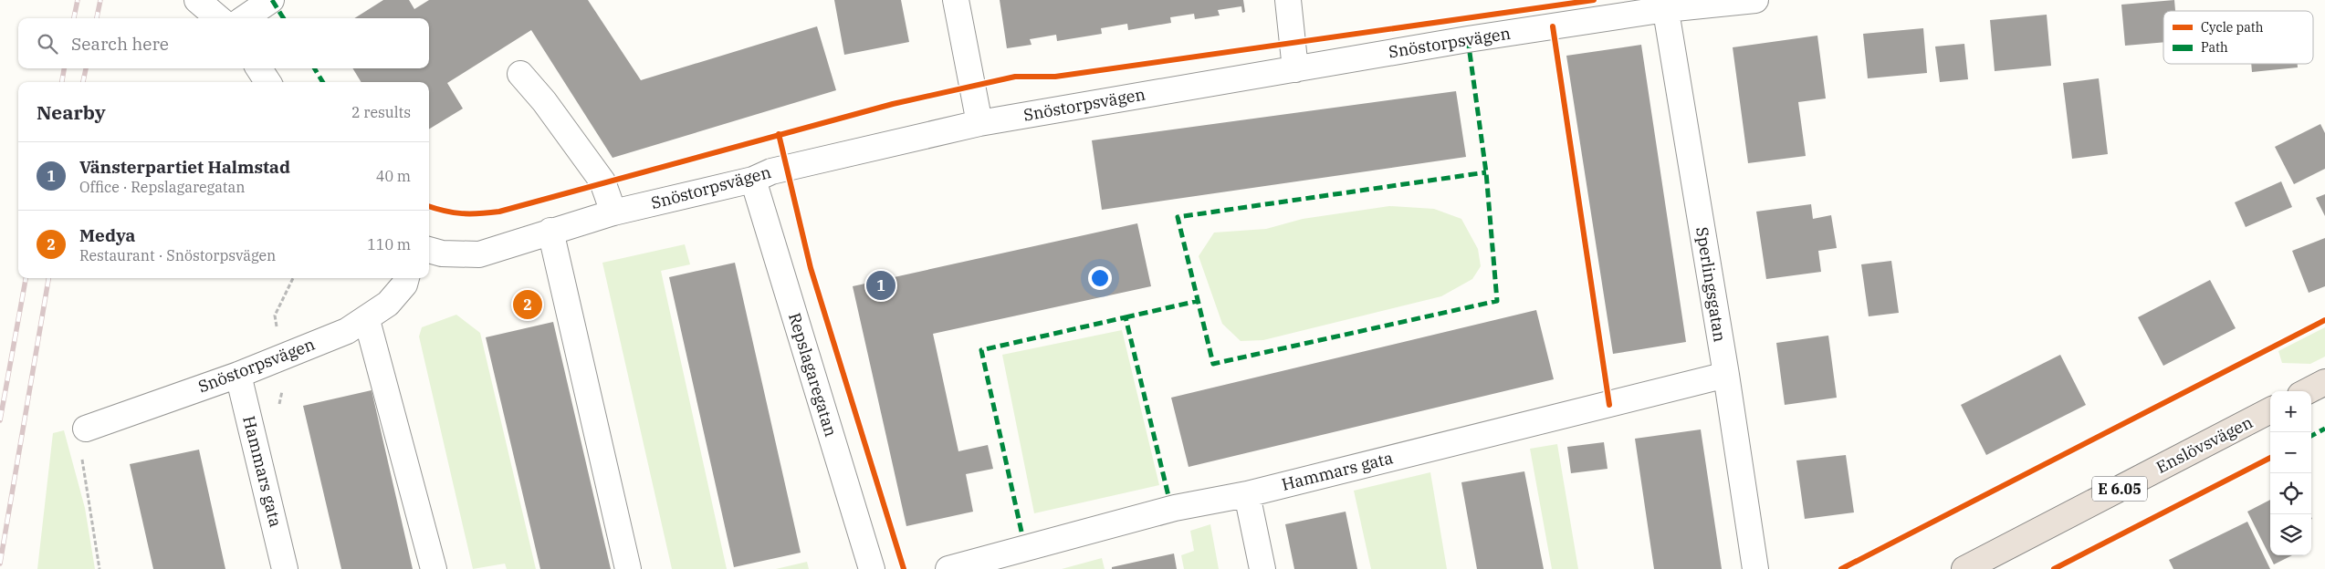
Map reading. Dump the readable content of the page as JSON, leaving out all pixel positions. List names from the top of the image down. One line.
{"streets":{"highway":["Enslövsvägen","E 6.05"],"street":["Snöstorpsvägen","Sperlingsgatan","Repslagaregatan","Hammars gata"]},"crossings":[["Snöstorpsvägen","Sperlingsgatan"],["Snöstorpsvägen","Repslagaregatan"],["Snöstorpsvägen","Hammars gata"],["Sperlingsgatan","Hammars gata"]],"legend":["Cycle path","Path"],"page":{"search":"Search here","heading":["Nearby","2 results"],"list":[{"mark":"1","name":"Vänsterpartiet Halmstad","note":"Office · Repslagaregatan","value":"40 m"},{"mark":"2","name":"Medya","note":"Restaurant · Snöstorpsvägen","value":"110 m"}],"pins":["1","2"],"map_buttons":["+","−"]}}
